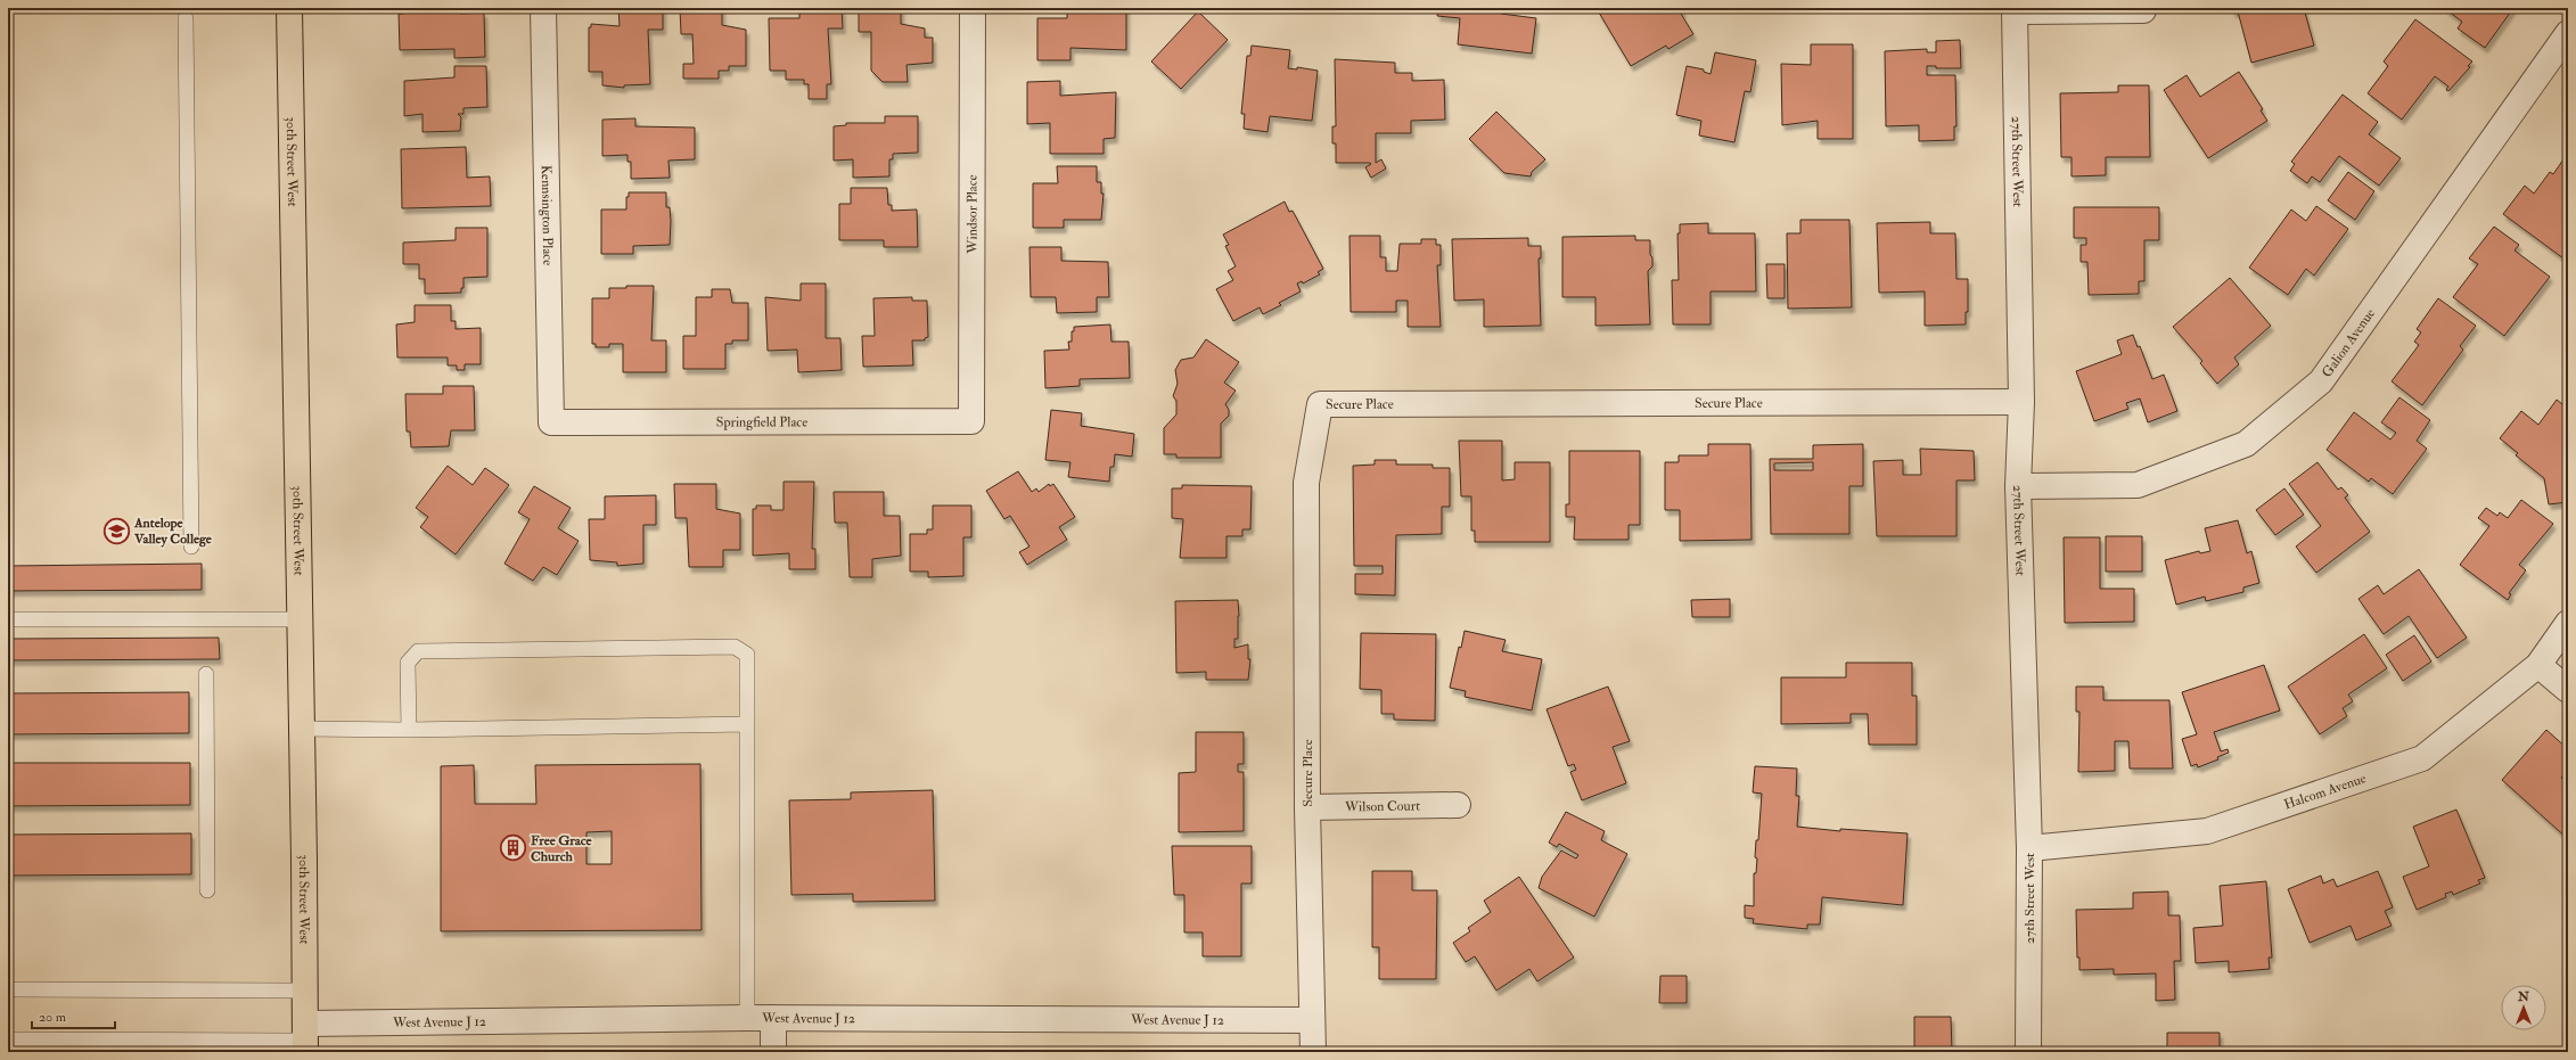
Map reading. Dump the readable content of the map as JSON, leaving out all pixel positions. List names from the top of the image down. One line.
{"streets":{"main road":["30th Street West"],"street":["27th Street West","Kennsington Place","Windsor Place","Galion Avenue","Secure Place","Springfield Place","Halcom Avenue","Wilson Court","West Avenue J 12"]},"crossings":[["30th Street West","West Avenue J 12"],["27th Street West","Galion Avenue"],["27th Street West","Secure Place"],["27th Street West","Halcom Avenue"],["Kennsington Place","Springfield Place"],["Windsor Place","Springfield Place"],["Secure Place","Wilson Court"],["Secure Place","West Avenue J 12"]],"places":{"school or university":["Antelope Valley College"],"building":["Free Grace Church"]},"scale_bar":"20 m","north":"top"}
